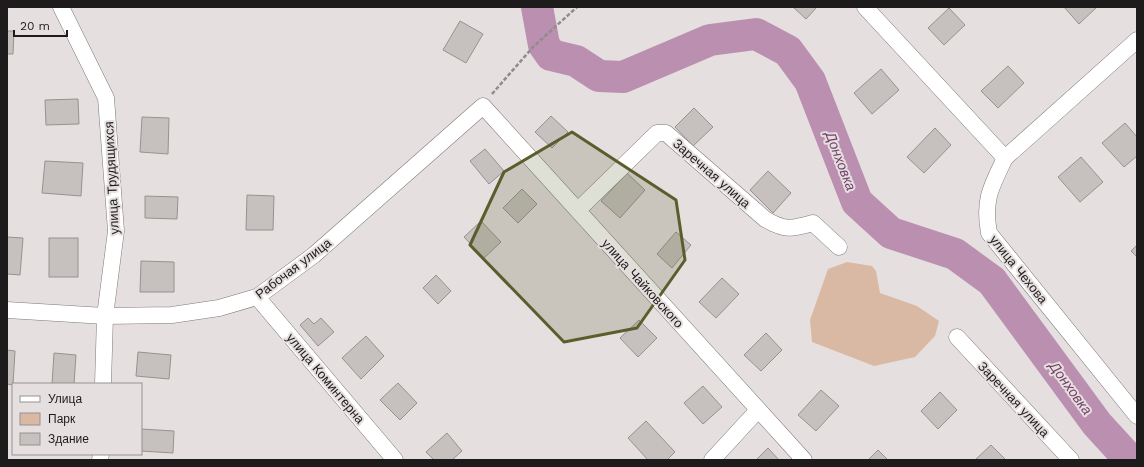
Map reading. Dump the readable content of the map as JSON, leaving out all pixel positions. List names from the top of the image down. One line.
{"streets":{"street":["Заречная улица","улица Трудящихся","Рабочая улица","улица Чехова","улица Чайковского","улица Коминтерна"]},"crossings":[["Заречная улица","улица Чайковского"],["улица Трудящихся","Рабочая улица"],["Рабочая улица","улица Чайковского"],["Рабочая улица","улица Коминтерна"]],"water":["Донховка"],"legend":["Улица","Парк","Здание"],"scale_bar":"20 m"}
